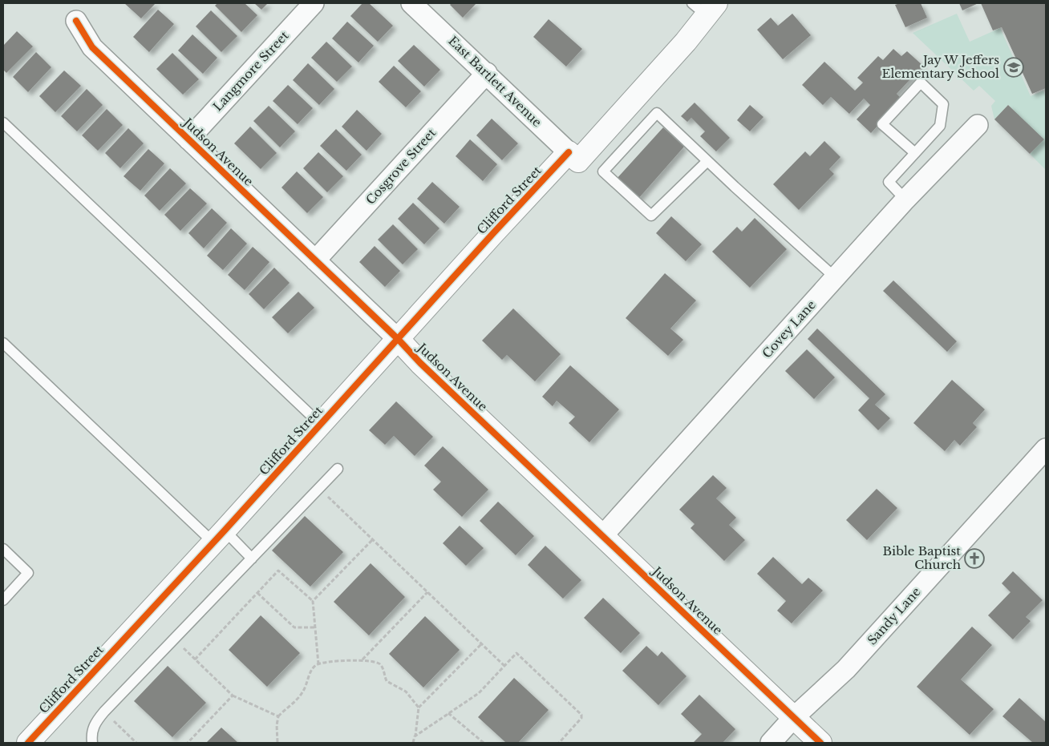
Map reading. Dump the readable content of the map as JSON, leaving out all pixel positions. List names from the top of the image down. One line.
{"streets":{"street":["Langmore Street","East Bartlett Avenue","Judson Avenue","Cosgrove Street","Clifford Street","Covey Lane","Sandy Lane"]},"crossings":[["Langmore Street","Judson Avenue"],["East Bartlett Avenue","Cosgrove Street"],["East Bartlett Avenue","Clifford Street"],["Judson Avenue","Cosgrove Street"],["Judson Avenue","Clifford Street"],["Judson Avenue","Covey Lane"],["Judson Avenue","Sandy Lane"]],"places":{"school or university":["Jay W Jeffers Elementary School"],"church":["Bible Baptist Church"]}}
